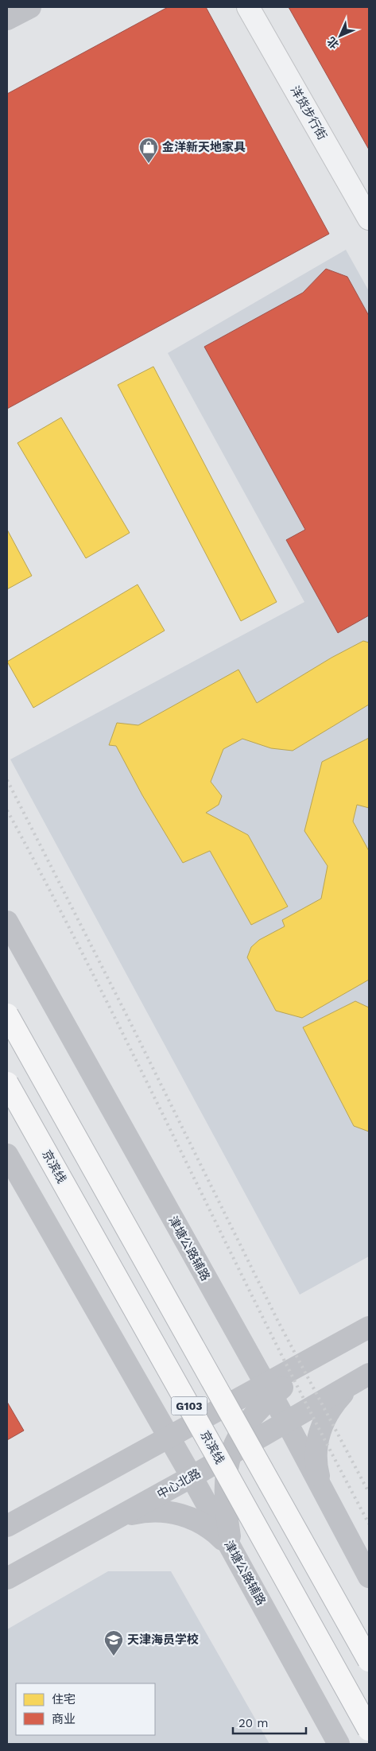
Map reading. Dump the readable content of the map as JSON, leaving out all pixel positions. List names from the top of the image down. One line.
{"streets":{"highway":["京滨线","G103"],"main road":["津塘公路辅路","中心北路"],"street":["洋货步行街"]},"crossings":[["津塘公路辅路","中心北路"]],"places":{"shop":["金洋新天地家具"],"school or university":["天津海员学校"]},"legend":["住宅","商业"],"scale_bar":"20 m","north":"bottom left"}
